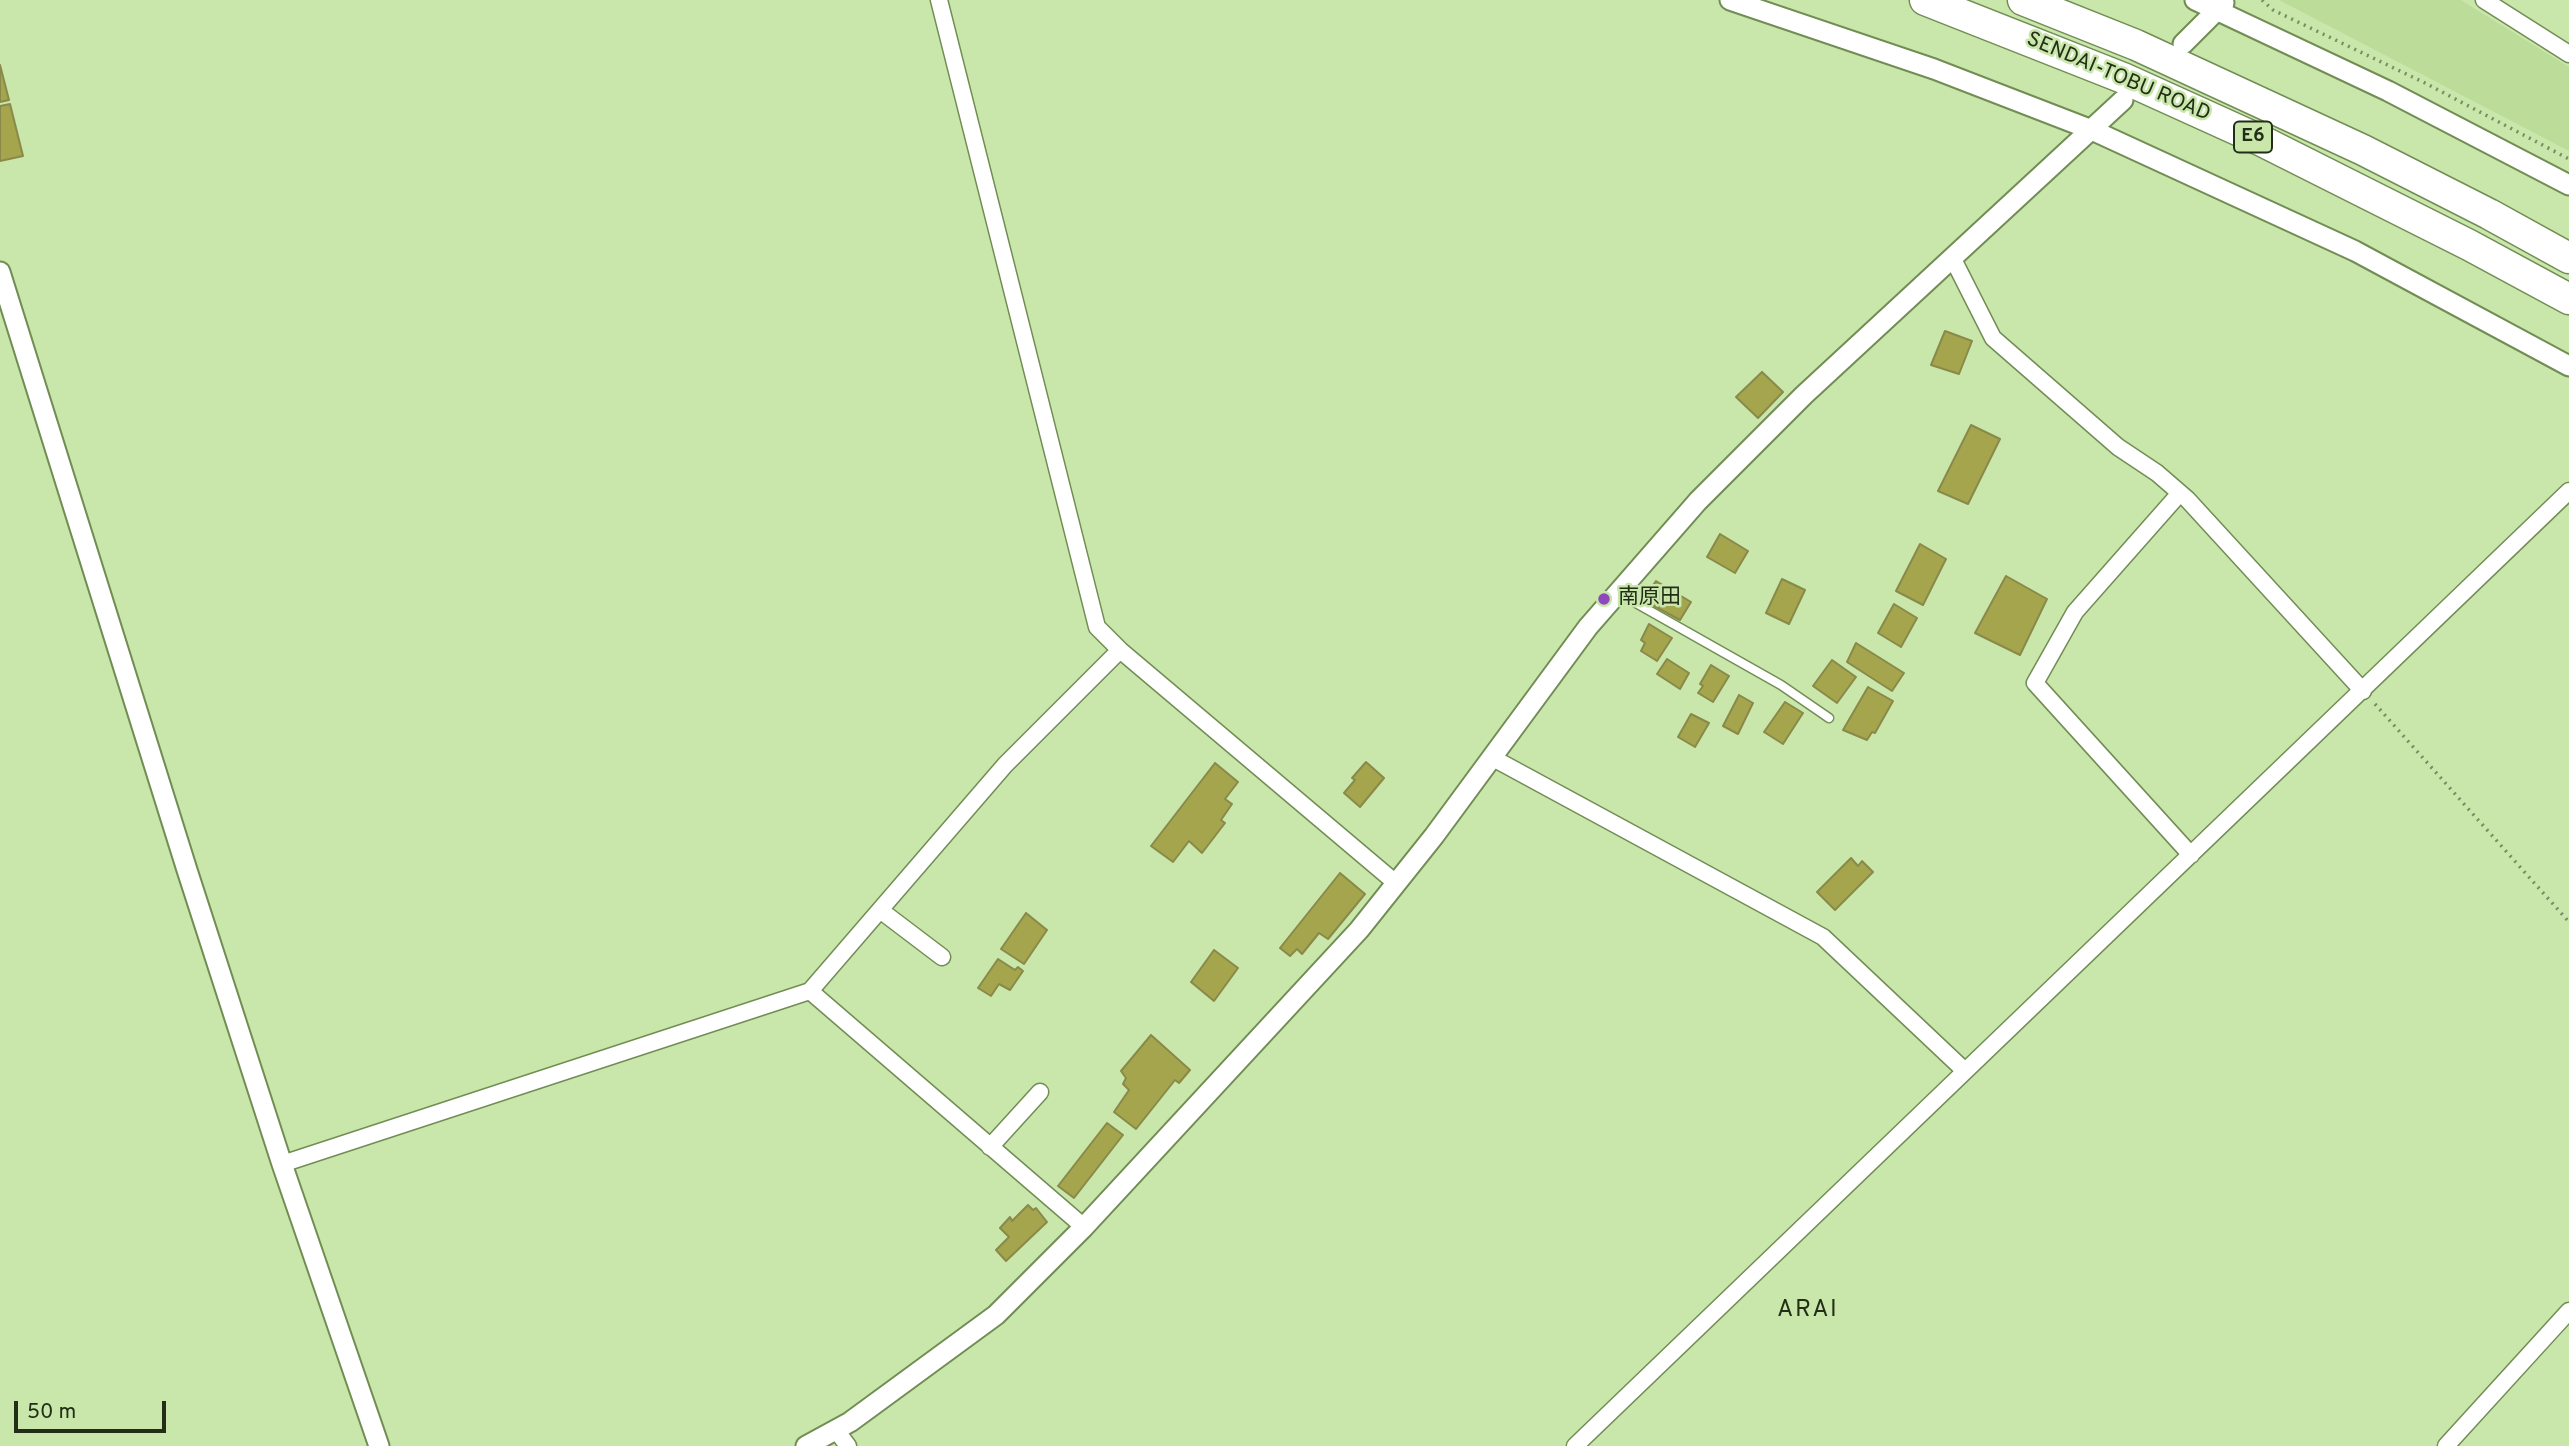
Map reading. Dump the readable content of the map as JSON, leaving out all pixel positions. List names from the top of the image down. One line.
{"streets":{"highway":["SENDAI-TOBU ROAD","E6"]},"districts":["ARAI"],"places":["南原田"],"scale_bar":"50 m"}
